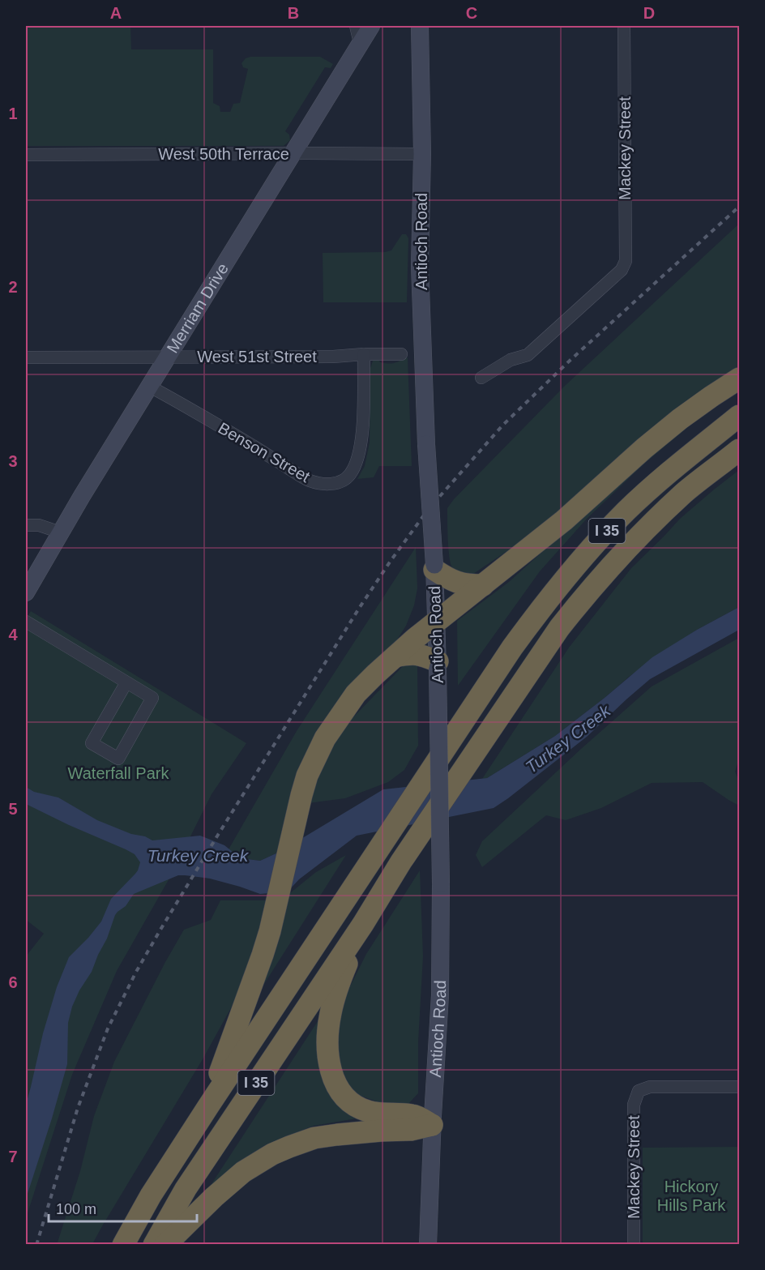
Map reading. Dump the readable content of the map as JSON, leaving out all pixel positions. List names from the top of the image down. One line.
{"streets":{"highway":["I 35"],"main road":["Antioch Road","Merriam Drive"],"street":["Mackey Street","West 50th Terrace","West 51st Street","Benson Street"]},"crossings":[["West 50th Terrace","Antioch Road"],["West 50th Terrace","Merriam Drive"],["Merriam Drive","West 51st Street"],["Merriam Drive","Benson Street"],["West 51st Street","Benson Street"]],"water":["Turkey Creek"],"parks":["Waterfall Park","Hickory Hills Park"],"scale_bar":"100 m","grid":{"columns":["A","B","C","D"],"rows":["1","2","3","4","5","6","7"]}}
